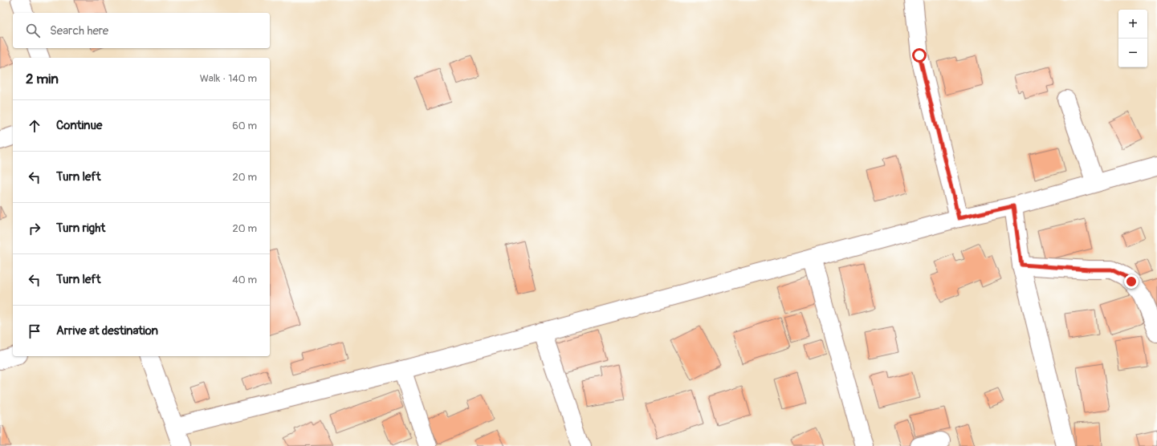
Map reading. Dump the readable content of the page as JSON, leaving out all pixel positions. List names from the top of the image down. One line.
{"page":{"map_buttons":["+","−"],"search":"Search here","heading":["2 min","Walk · 140 m"],"list":[["Continue","60 m"],["Turn left","20 m"],["Turn right","20 m"],["Turn left","40 m"],"Arrive at destination"]}}
